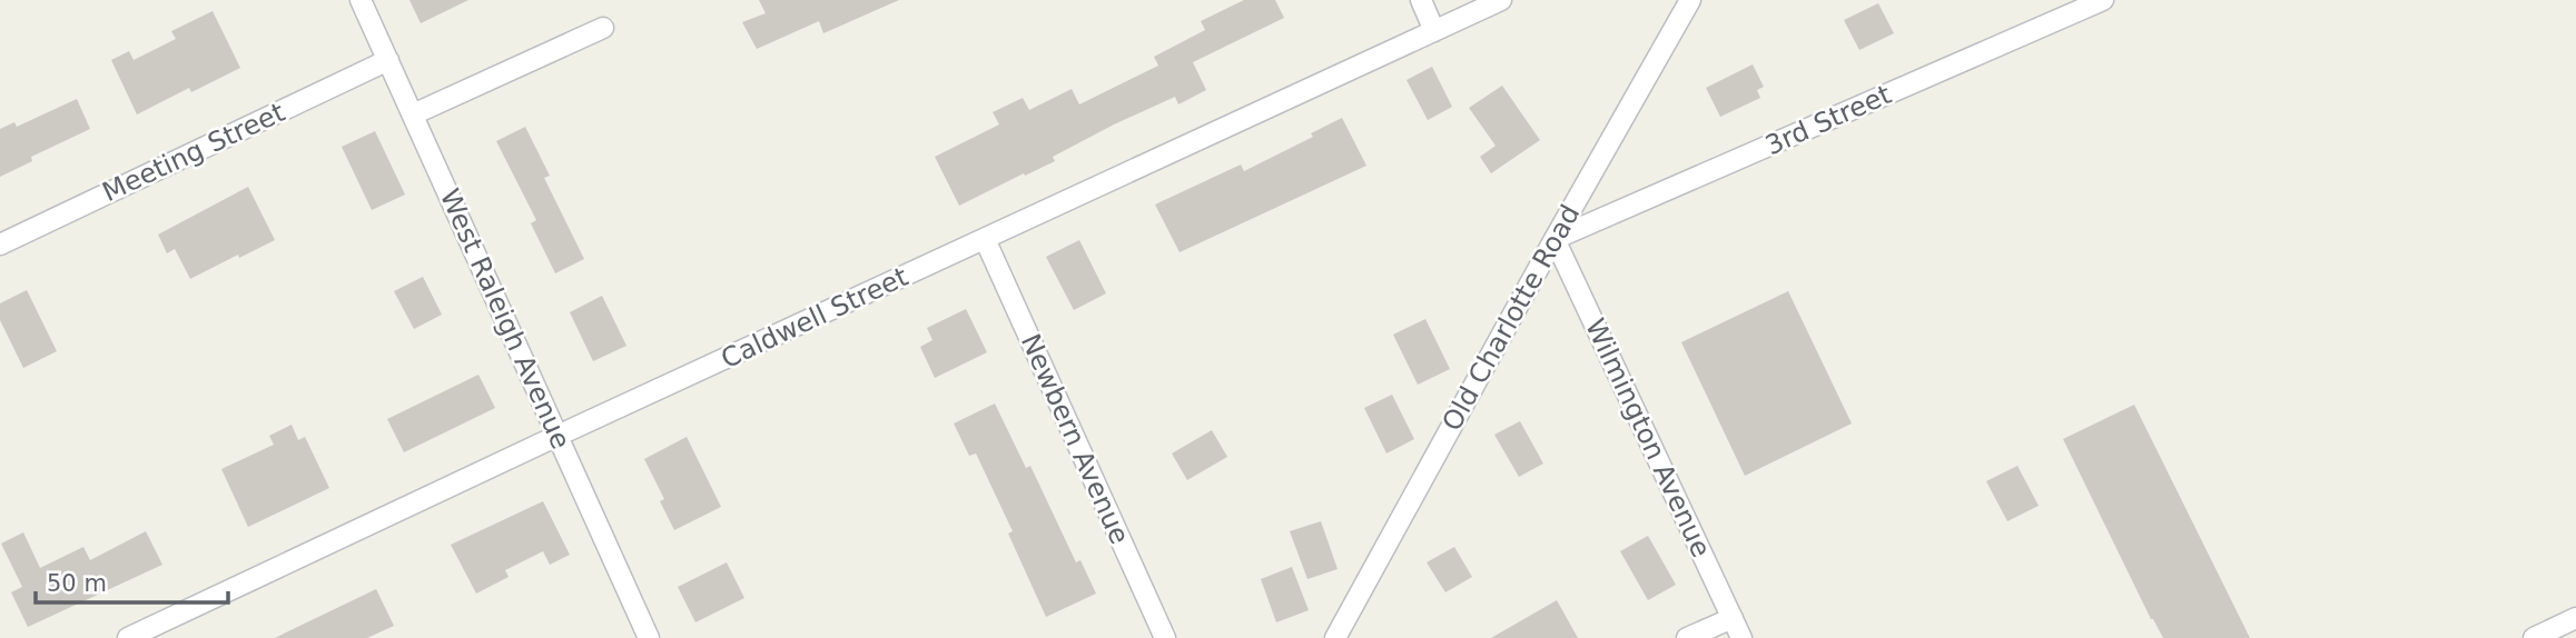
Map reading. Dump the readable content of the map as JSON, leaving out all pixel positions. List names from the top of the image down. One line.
{"streets":{"street":["3rd Street","Meeting Street","Caldwell Street","Old Charlotte Road","West Raleigh Avenue","Wilmington Avenue","Newbern Avenue"]},"crossings":[["3rd Street","Old Charlotte Road"],["3rd Street","Wilmington Avenue"],["Meeting Street","West Raleigh Avenue"],["Caldwell Street","West Raleigh Avenue"],["Caldwell Street","Newbern Avenue"],["Old Charlotte Road","Wilmington Avenue"]],"scale_bar":"50 m"}
